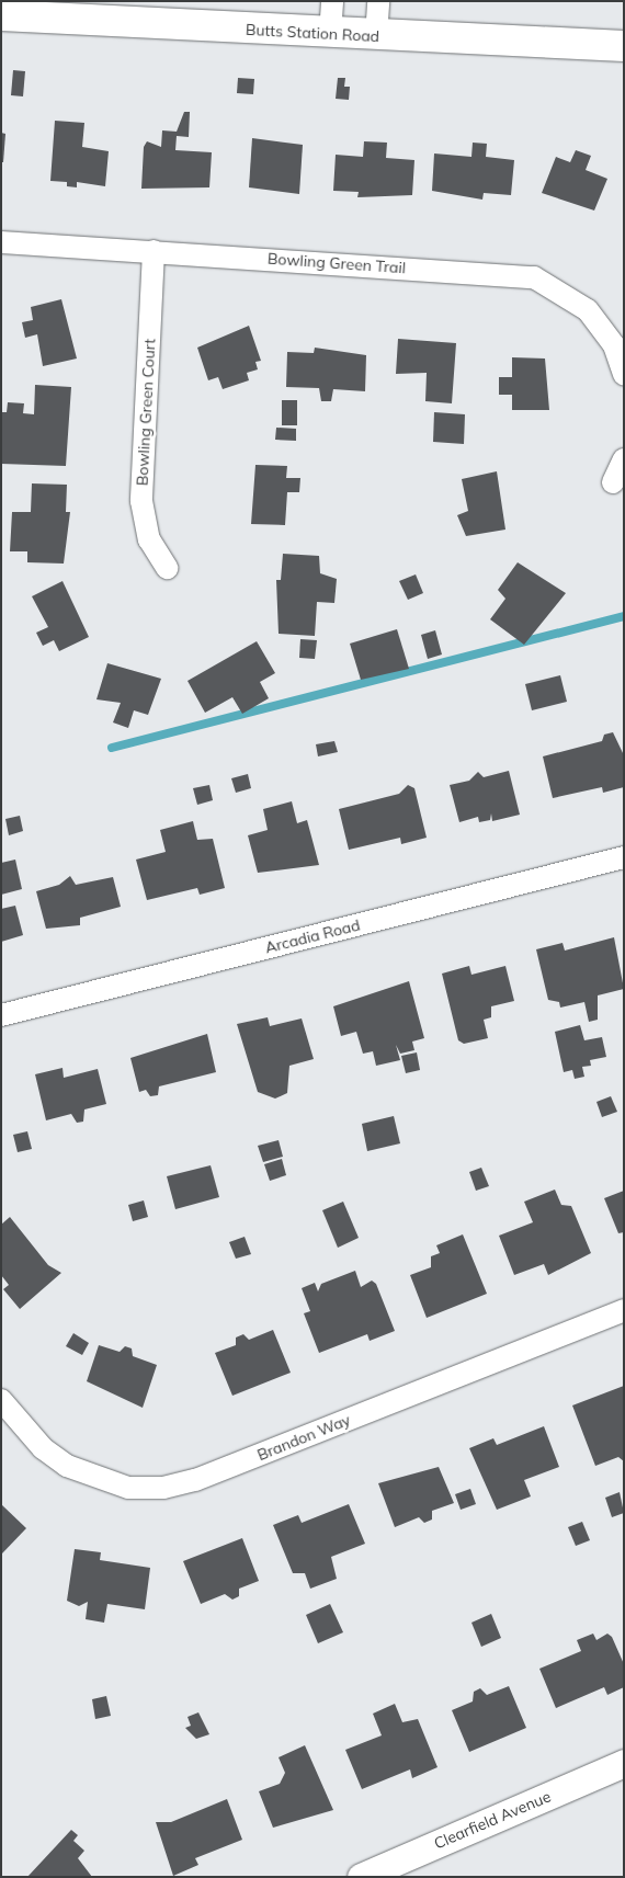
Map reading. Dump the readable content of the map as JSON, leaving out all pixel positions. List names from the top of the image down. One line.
{"streets":{"main road":["Butts Station Road"],"street":["Bowling Green Trail","Bowling Green Court","Arcadia Road","Brandon Way","Clearfield Avenue"]},"crossings":[["Bowling Green Trail","Bowling Green Court"]]}
